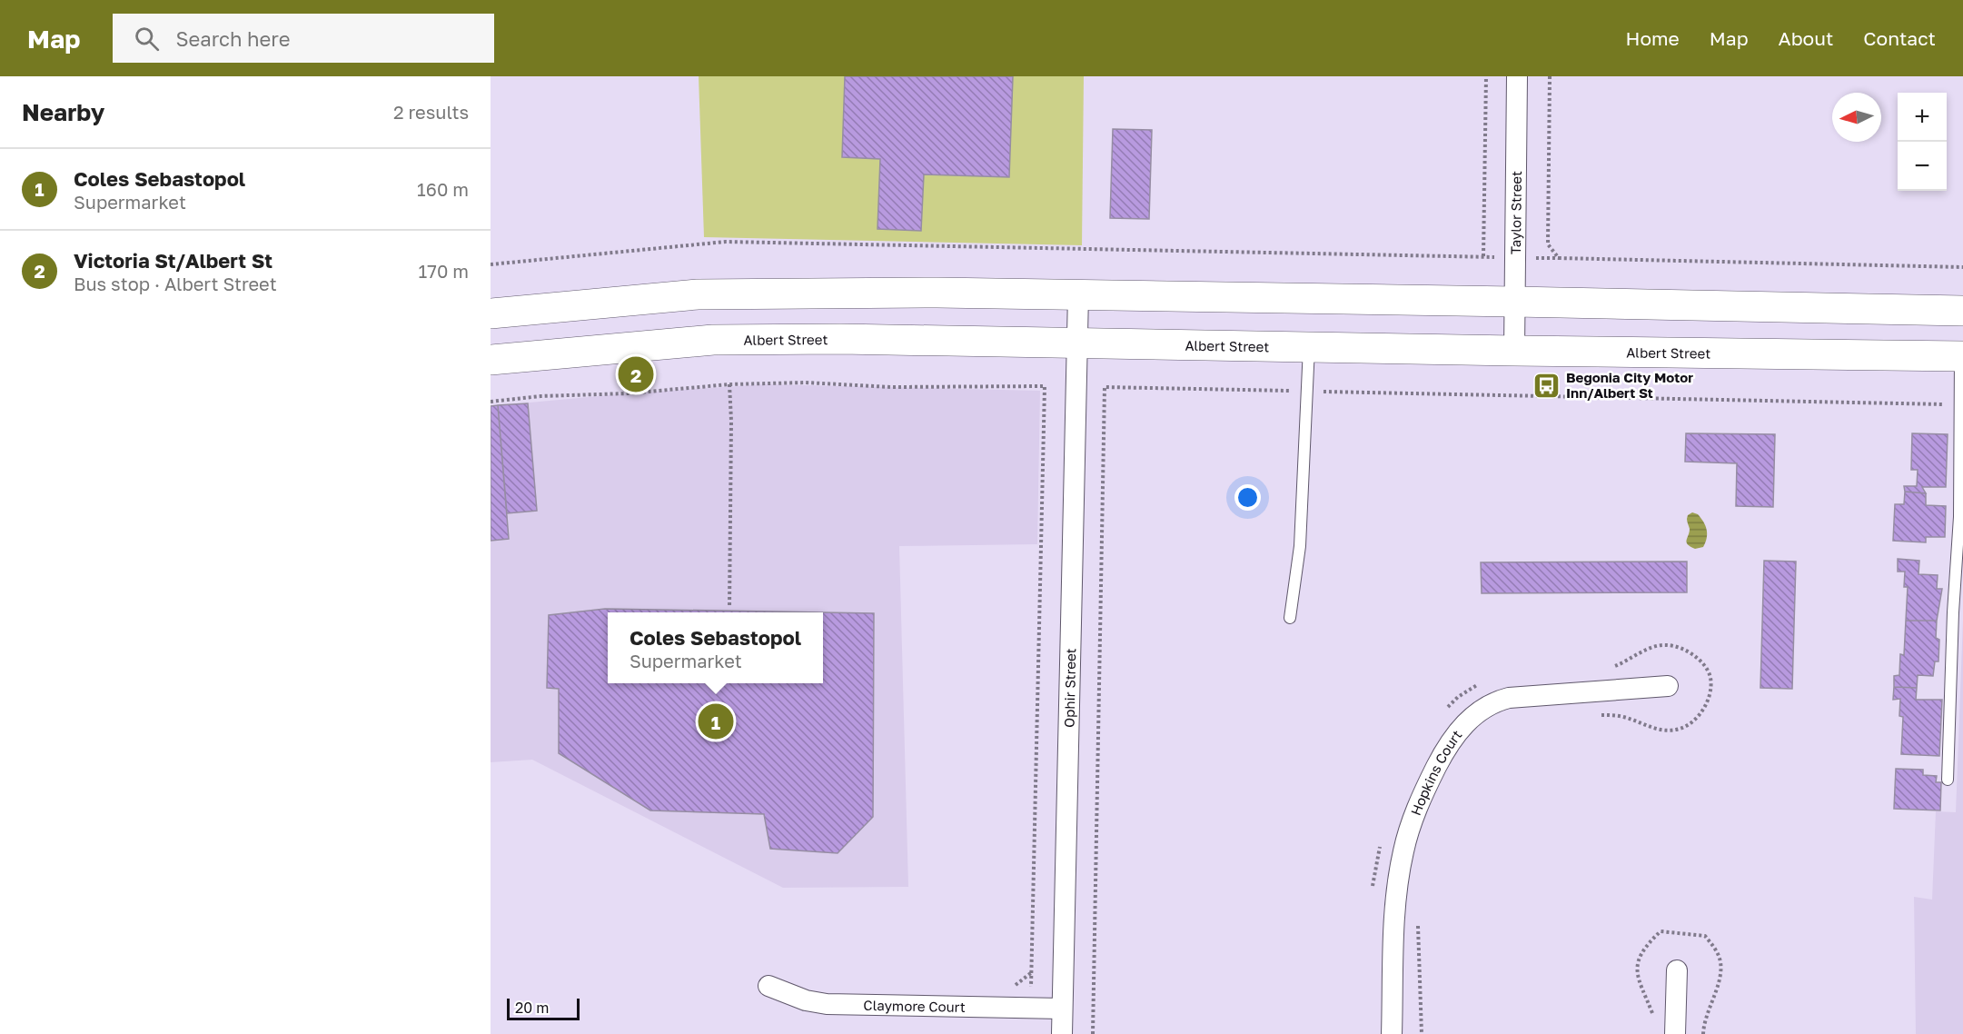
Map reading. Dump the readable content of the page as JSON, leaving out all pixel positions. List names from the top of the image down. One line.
{"streets":{"highway":["Albert Street"],"street":["Taylor Street","Ophir Street","Hopkins Court","Claymore Court"]},"crossings":[["Taylor Street","Albert Street"],["Albert Street","Ophir Street"],["Ophir Street","Claymore Court"]],"places":{"bus stop":["Begonia City Motor Inn/Albert St"]},"scale_bar":"20 m","north":"left","page":{"header":"Map","search":"Search here","nav":["Home","Map","About","Contact"],"heading":["Nearby","2 results"],"map_buttons":["+","−"],"list":[{"mark":"1","name":"Coles Sebastopol","note":"Supermarket","value":"160 m"},{"mark":"2","name":"Victoria St/Albert St","note":"Bus stop · Albert Street","value":"170 m"}],"pins":["2","1"],"popup":["Coles Sebastopol","Supermarket"],"scale":"20 m"}}
